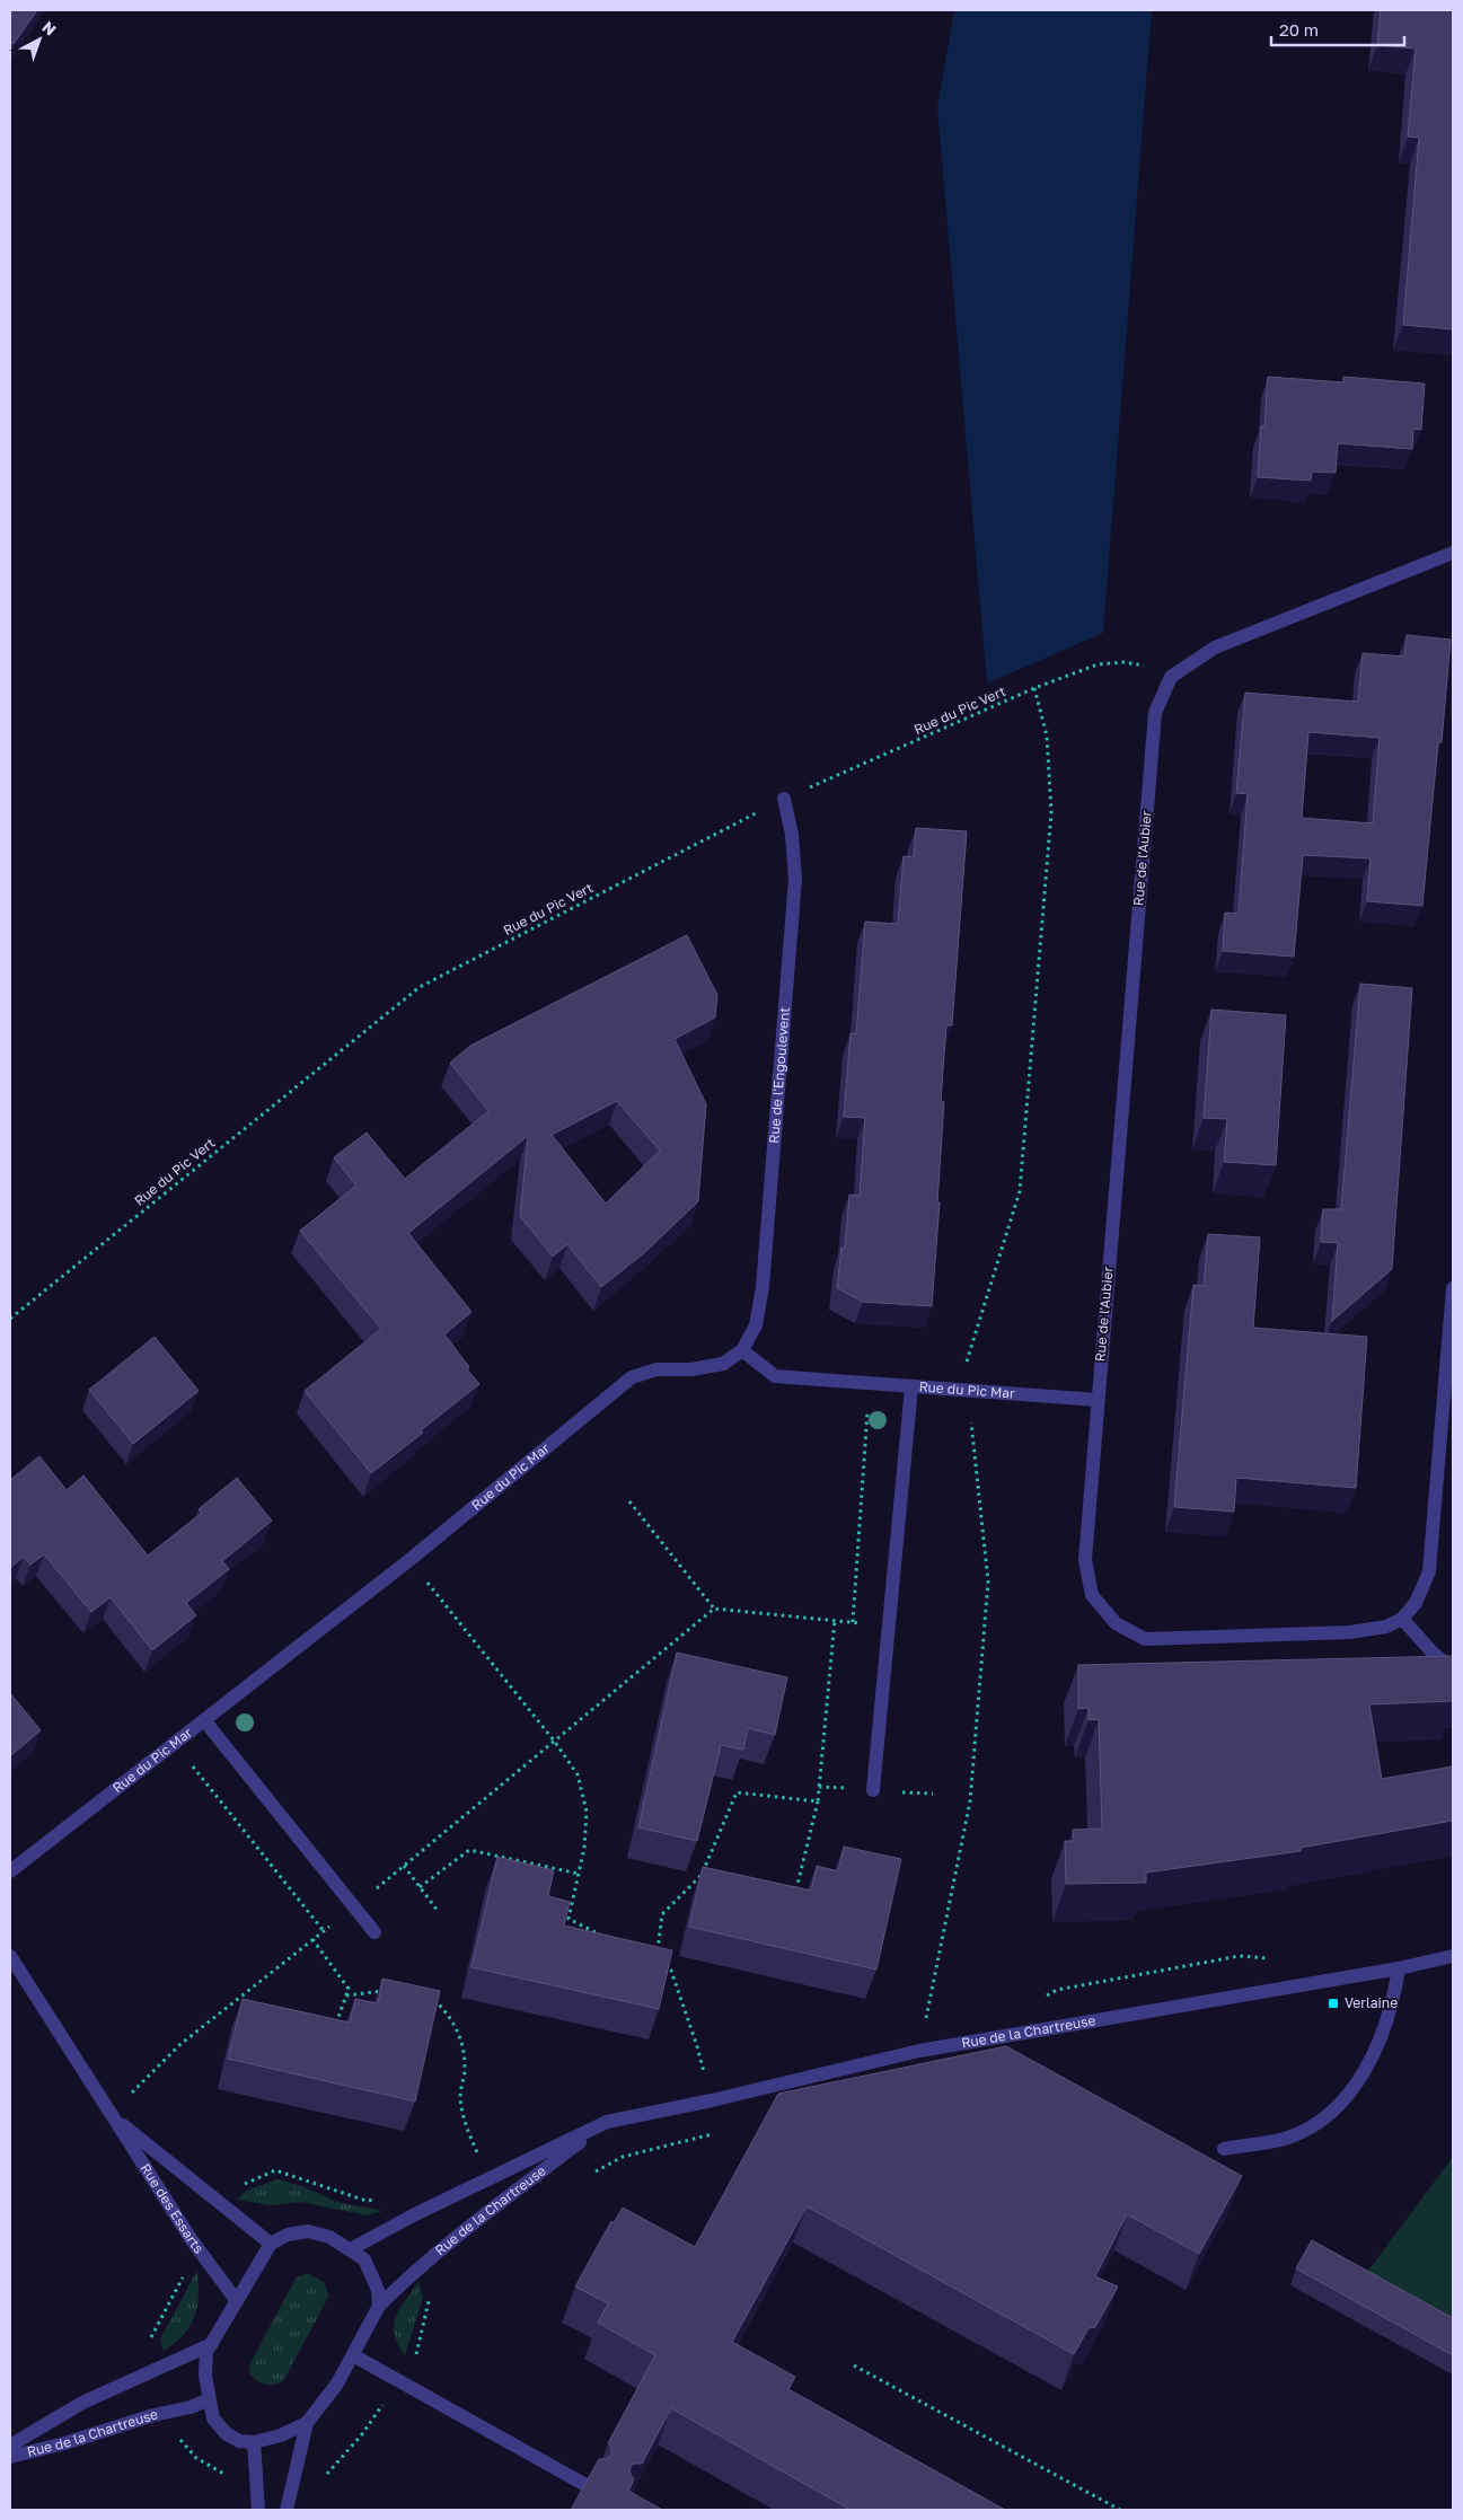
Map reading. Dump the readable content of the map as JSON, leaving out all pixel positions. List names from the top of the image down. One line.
{"streets":{"street":["Rue de l'Aubier","Rue de l'Engoulevent","Rue du Pic Mar","Rue de la Chartreuse","Rue des Essarts"],"path":["Rue du Pic Vert"]},"crossings":[["Rue du Pic Vert","Rue de l'Aubier"],["Rue du Pic Vert","Rue de l'Engoulevent"],["Rue de l'Aubier","Rue du Pic Mar"],["Rue de l'Engoulevent","Rue du Pic Mar"],["Rue de la Chartreuse","Rue des Essarts"]],"places":{"transit":["Verlaine"]},"scale_bar":"20 m","north":"top right"}
